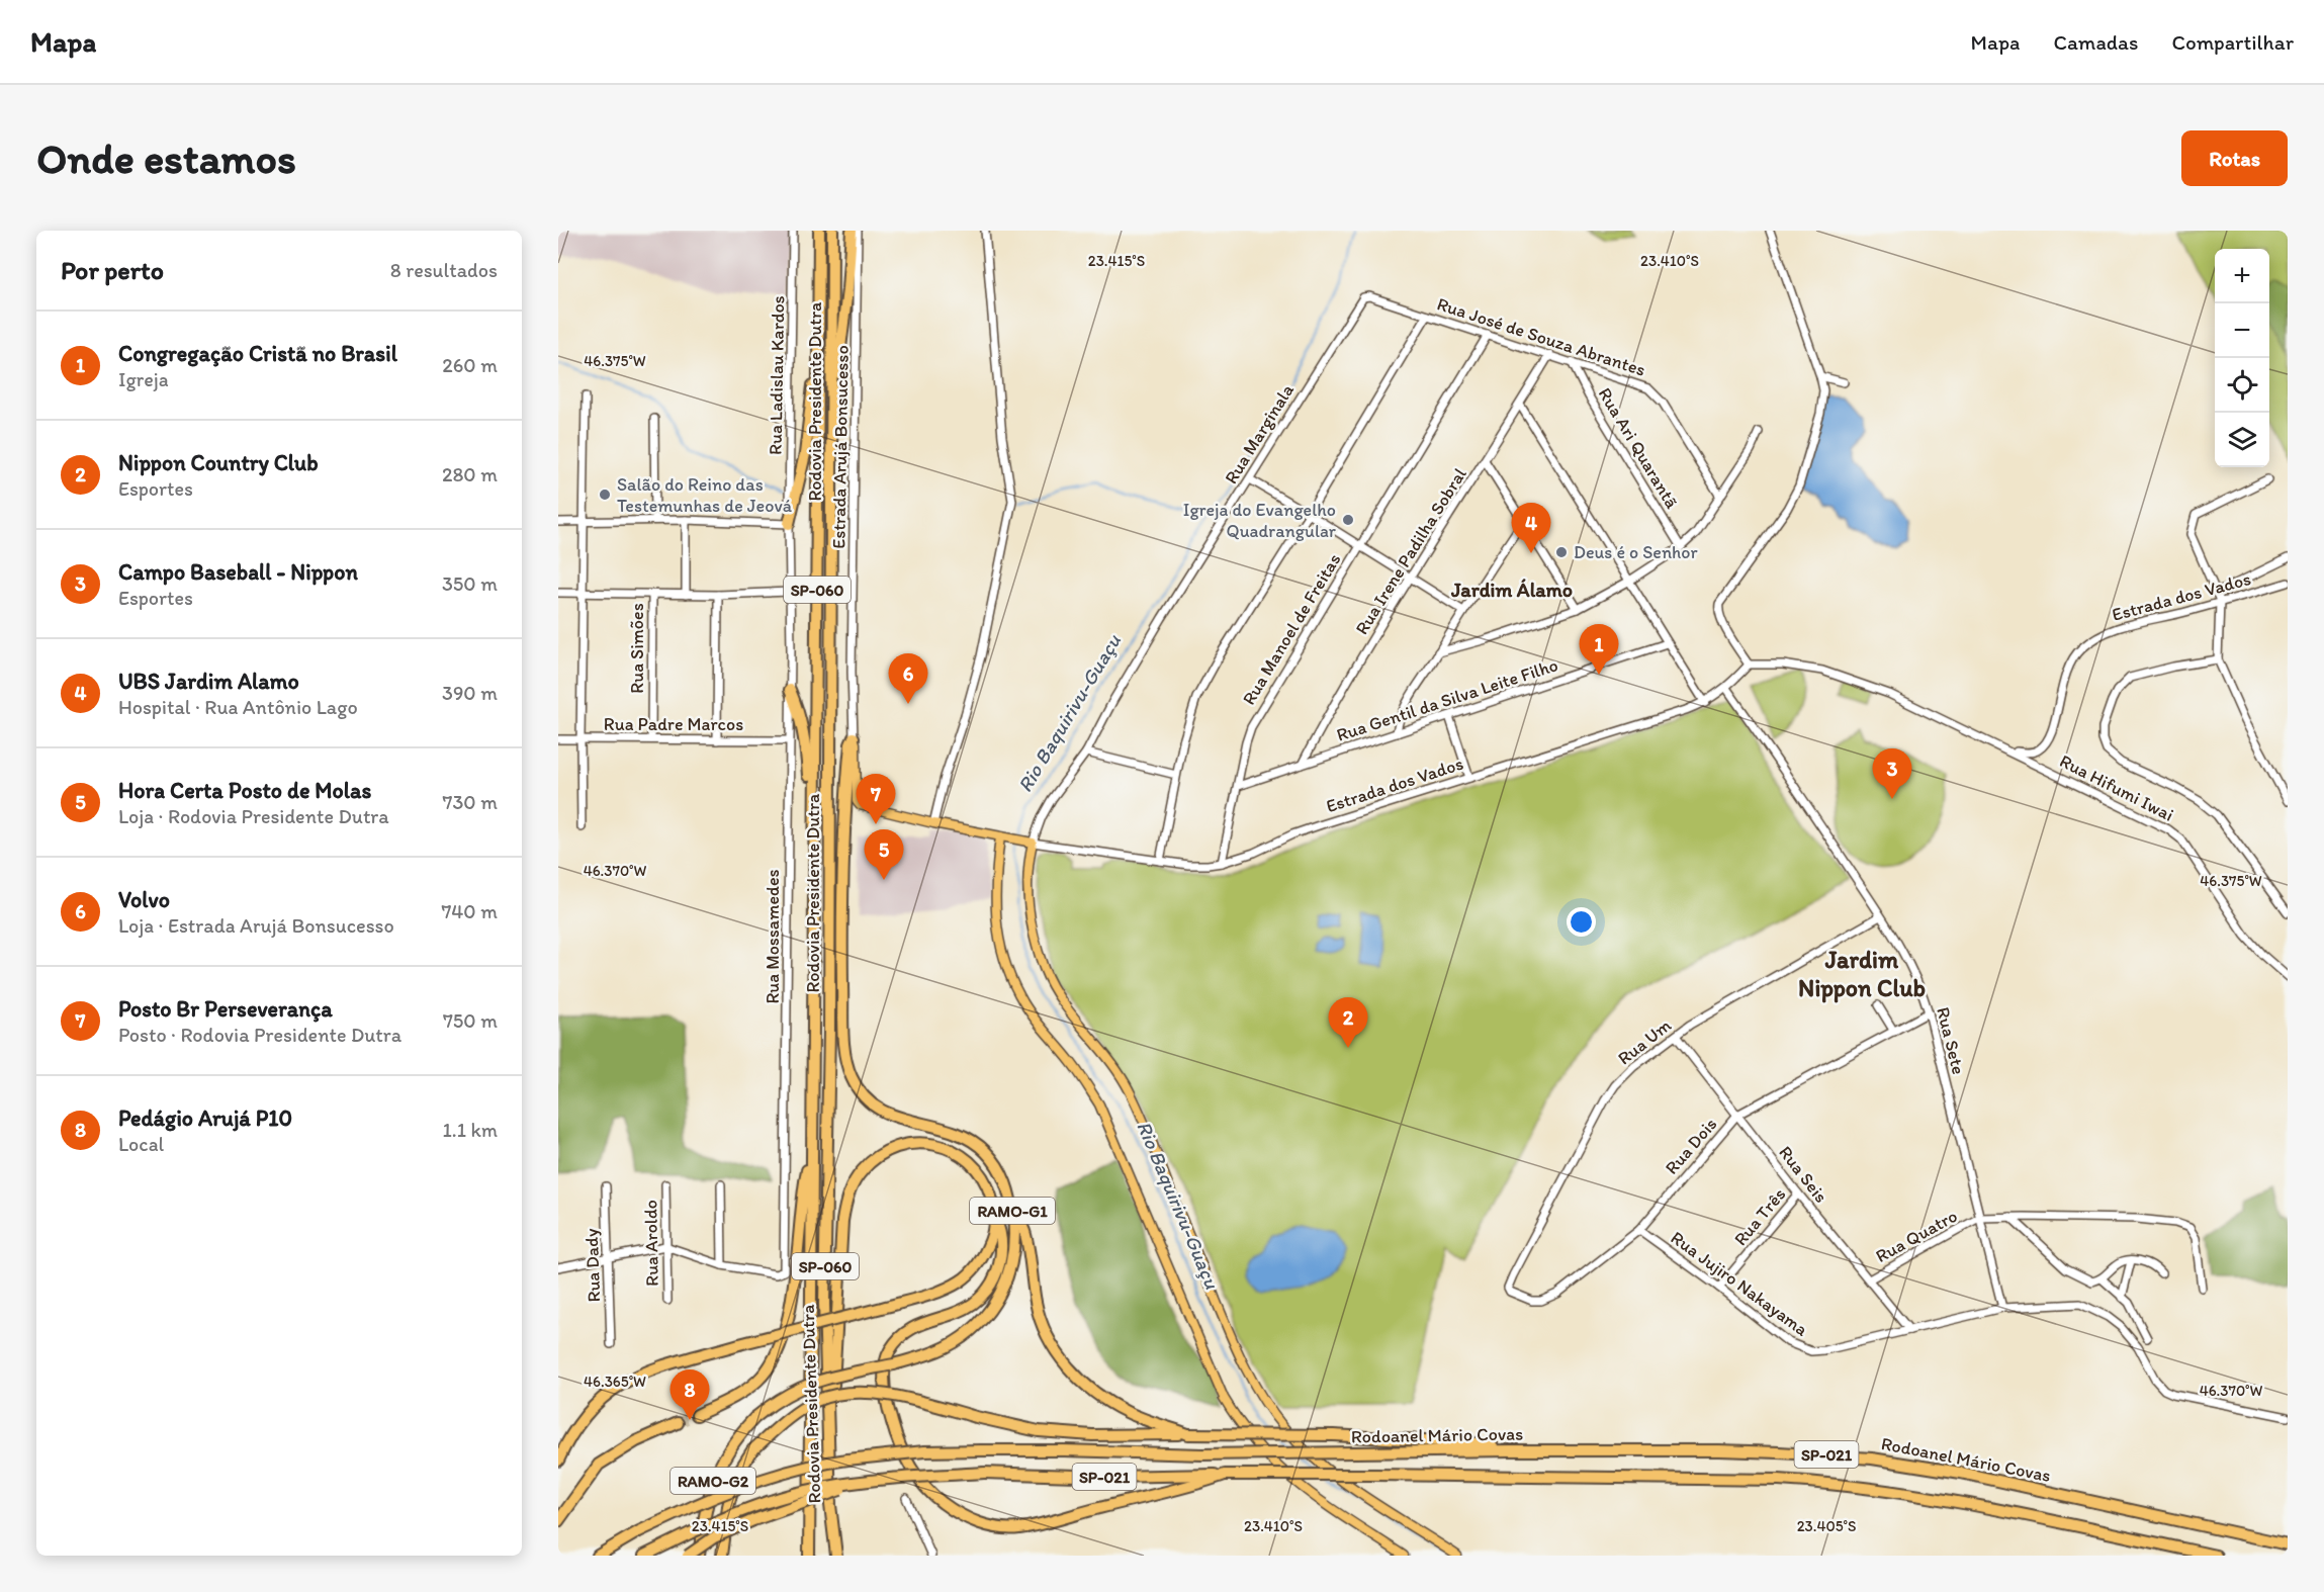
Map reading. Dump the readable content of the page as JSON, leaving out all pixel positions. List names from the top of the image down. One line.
{"streets":{"highway":["Rodovia Presidente Dutra","SP-060","RAMO-G1","Rodoanel Mário Covas","SP-021","RAMO-G2"],"street":["Rua José de Souza Abrantes","Rua Ladislau Kardos","Rua Marginala","Estrada Arujá Bonsucesso","Rua Ari Quarantã","Rua Irene Padilha Sobral","Estrada dos Vados","Rua Manoel de Freitas","Rua Simões","Rua Gentil da Silva Leite Filho","Rua Padre Marcos","Rua Hifumi Iwai","Rua Mossamedes","Rua Sete","Rua Um","Rua Dois","Rua Seis","Rua Três","Rua Quatro","Rua Aroldo","Rua Dady","Rua Jujiro Nakayama"]},"crossings":[["Rua José de Souza Abrantes","Rua Marginala"],["Rua José de Souza Abrantes","Rua Ari Quarantã"],["Rua José de Souza Abrantes","Rua Irene Padilha Sobral"],["Rua José de Souza Abrantes","Rua Manoel de Freitas"],["Rua Ladislau Kardos","Rua Mossamedes"],["Rua Marginala","Estrada dos Vados"],["Estrada Arujá Bonsucesso","RAMO-G1"],["Rua Irene Padilha Sobral","Rua Gentil da Silva Leite Filho"],["Estrada dos Vados","Rua Manoel de Freitas"],["Estrada dos Vados","Rua Hifumi Iwai"],["Estrada dos Vados","Rua Sete"],["Rua Manoel de Freitas","Rua Gentil da Silva Leite Filho"],["Rua Simões","Rua Padre Marcos"],["Rua Padre Marcos","Rua Mossamedes"],["Rua Sete","Rua Um"],["Rua Sete","Rua Dois"],["Rua Sete","Rua Quatro"],["Rua Sete","Rua Jujiro Nakayama"],["Rua Um","Rua Dois"],["Rua Um","Rua Seis"],["Rua Dois","Rua Seis"],["Rua Dois","Rua Jujiro Nakayama"],["Rua Seis","Rua Três"],["Rua Seis","Rua Quatro"],["Rua Seis","Rua Jujiro Nakayama"],["RAMO-G1","RAMO-G2"],["Rua Três","Rua Jujiro Nakayama"]],"districts":["Jardim Álamo","Jardim Nippon Club"],"water":["Rio Baquirivu-Guaçu"],"places":["Salão do Reino das Testemunhas de Jeová","Igreja do Evangelho Quadrangular","Deus é o Senhor"],"page":{"header":"Mapa","nav":["Mapa","Camadas","Compartilhar"],"buttons":"Rotas","title":"Onde estamos","heading":["Por perto","8 resultados"],"map_buttons":["+","−"],"list":[{"mark":"1","name":"Congregação Cristã no Brasil","note":"Igreja","value":"260 m"},{"mark":"2","name":"Nippon Country Club","note":"Esportes","value":"280 m"},{"mark":"3","name":"Campo Baseball - Nippon","note":"Esportes","value":"350 m"},{"mark":"4","name":"UBS Jardim Alamo","note":"Hospital · Rua Antônio Lago","value":"390 m"},{"mark":"5","name":"Hora Certa Posto de Molas","note":"Loja · Rodovia Presidente Dutra","value":"730 m"},{"mark":"6","name":"Volvo","note":"Loja · Estrada Arujá Bonsucesso","value":"740 m"},{"mark":"7","name":"Posto Br Perseverança","note":"Posto · Rodovia Presidente Dutra","value":"750 m"},{"mark":"8","name":"Pedágio Arujá P10","note":"Local","value":"1.1 km"}],"pins":["4","1","6","3","7","5","2","8"]},"coordinates":["23.415°S","23.410°S","46.375°W","46.370°W","46.365°W","23.405°S"]}
